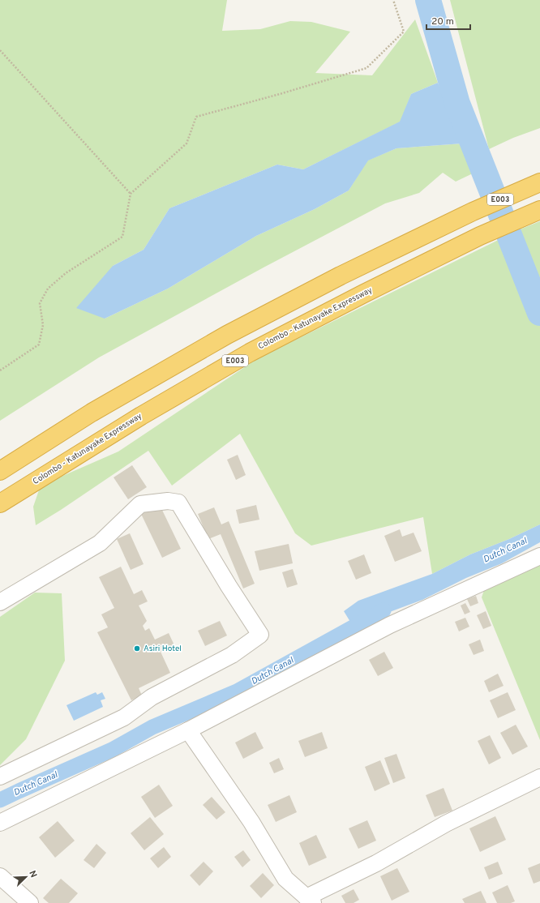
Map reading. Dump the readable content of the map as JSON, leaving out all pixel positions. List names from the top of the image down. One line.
{"streets":{"highway":["E003","Colombo - Katunayake Expressway"]},"water":["Dutch Canal"],"places":["Asiri Hotel"],"scale_bar":"20 m","north":"top right"}
